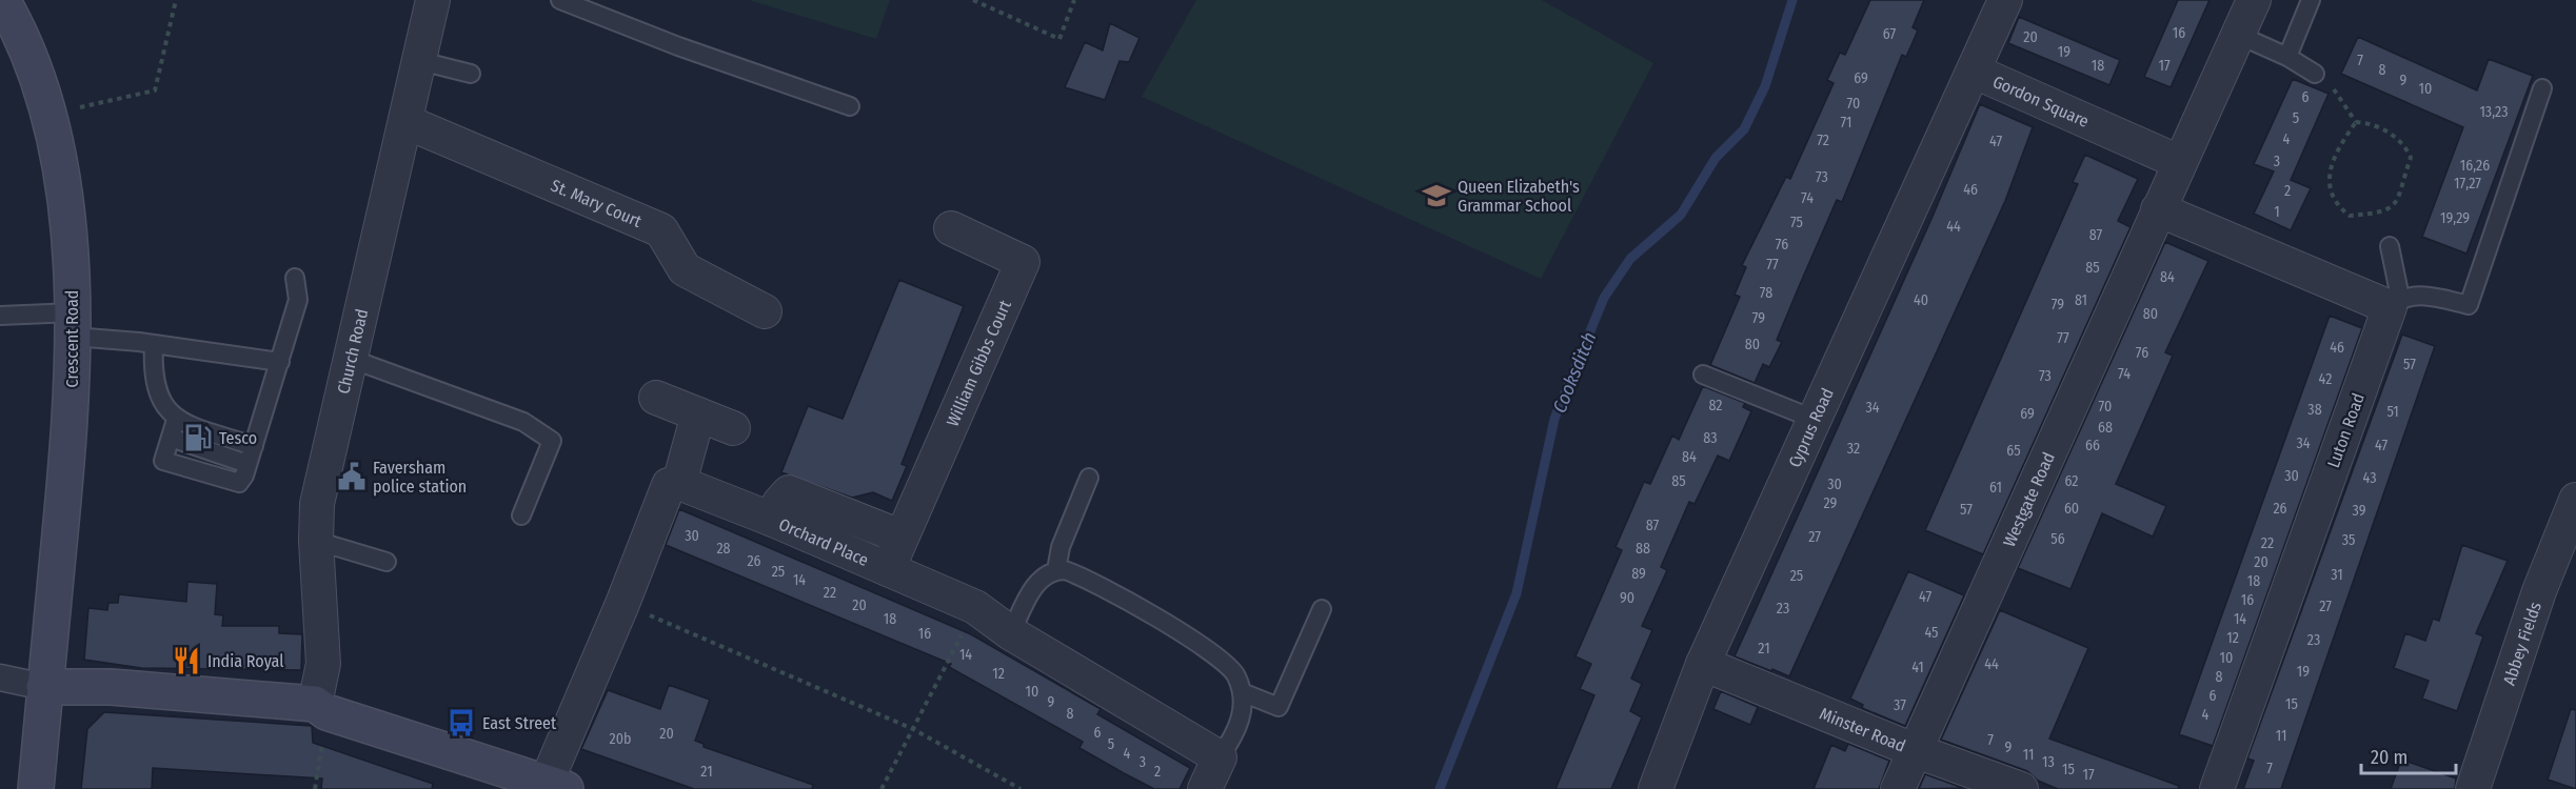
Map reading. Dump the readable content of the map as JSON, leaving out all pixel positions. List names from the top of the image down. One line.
{"streets":{"main road":["Crescent Road"],"street":["Gordon Square","St. Mary Court","Church Road","William Gibbs Court","Cyprus Road","Luton Road","Westgate Road","Orchard Place","Abbey Fields","Minster Road"]},"crossings":[["Gordon Square","Cyprus Road"],["St. Mary Court","Church Road"],["William Gibbs Court","Orchard Place"],["Cyprus Road","Minster Road"],["Westgate Road","Minster Road"]],"water":["Cooksditch"],"places":{"school or university":["Queen Elizabeth's Grammar School"],"fuel station":["Tesco"],"public building":["Faversham police station"],"restaurant":["India Royal"],"bus stop":["East Street"]},"house_numbers":["16","67","20","19","7","18","17","8","69","9","10","6","70","13,23","5","71","4","72","47","3","16,26","73","17,27","46","2","74","1","19,29","75","44","87","76","77","85","84","78","40","81","79","80","79","77","80","46","76","57","74","73","42","82","70","34","38","51","69","68","83","34","66","47","32","65","84","30","43","85","62","30","61","29","60","26","57","39","87","30","27","56","35","22","28","88","26","20","25","89","31","25","14","18","22","47","90","16","20","27","23","18","14","45","16","12","23","21","14","10","44","41","19","12","8","10","6","9","15","37","8","4","6","20","11","20b","7","5","9","4","11","3","13","7","15","21","2","17"],"scale_bar":"20 m"}
